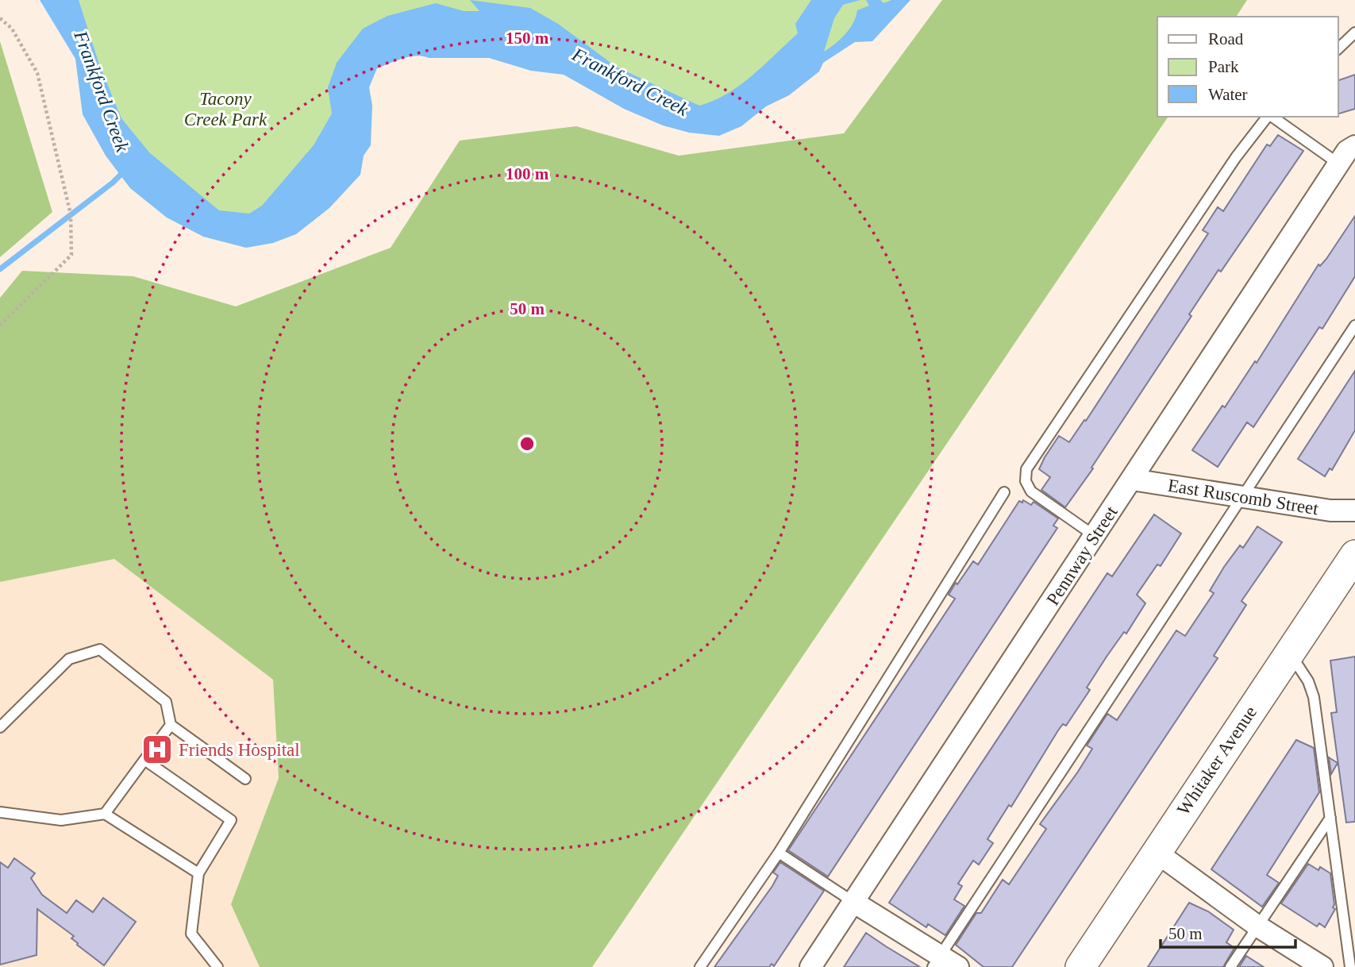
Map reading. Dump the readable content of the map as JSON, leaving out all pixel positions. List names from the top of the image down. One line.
{"streets":{"main road":["Whitaker Avenue"],"street":["East Ruscomb Street","Pennway Street"]},"crossings":[["East Ruscomb Street","Pennway Street"]],"water":["Frankford Creek"],"parks":["Tacony Creek Park"],"places":{"hospital":["Friends Hospital"]},"legend":["Road","Park","Water"],"scale_bar":"50 m","rings":["150 m","100 m","50 m"]}
